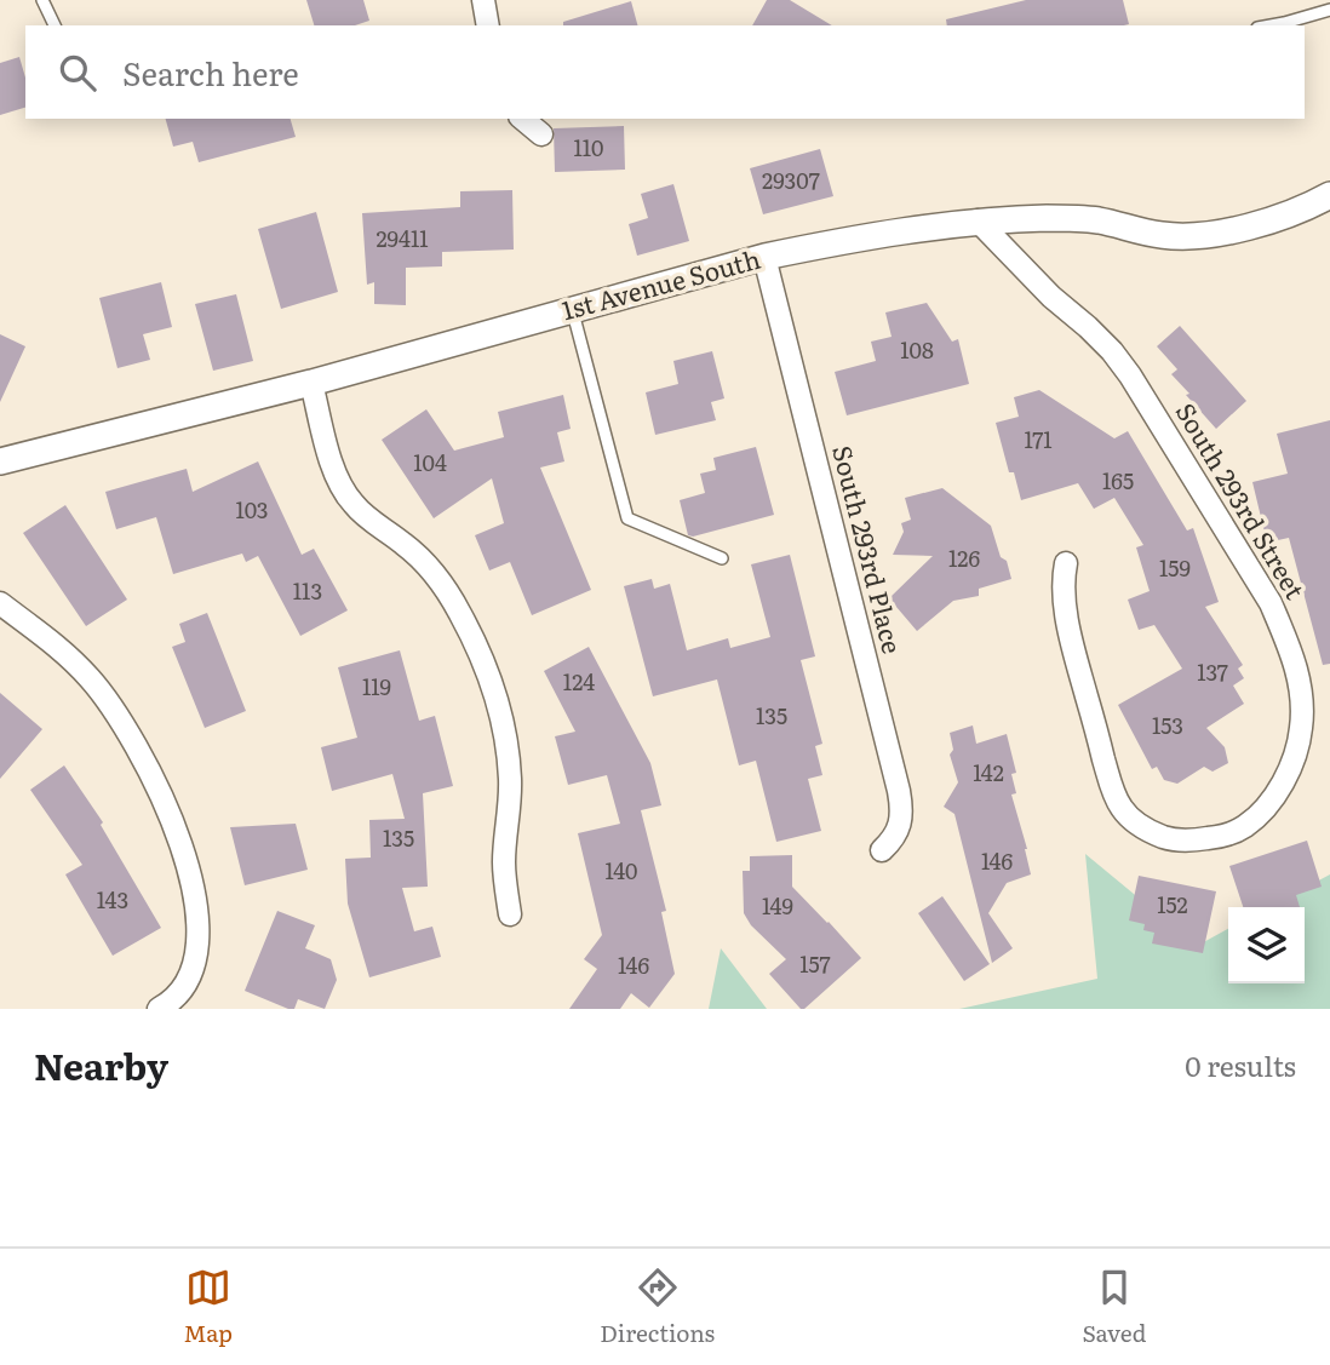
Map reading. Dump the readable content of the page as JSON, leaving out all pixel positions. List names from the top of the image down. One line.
{"streets":{"street":["1st Avenue South","South 293rd Street","South 293rd Place"]},"crossings":[["1st Avenue South","South 293rd Street"],["1st Avenue South","South 293rd Place"]],"house_numbers":["110","29307","29411","108","171","104","165","103","126","159","113","137","124","119","135","153","142","135","146","140","143","152","149","157","146"],"page":{"search":"Search here","heading":["Nearby","0 results"],"nav":["Map","Directions","Saved"]}}
